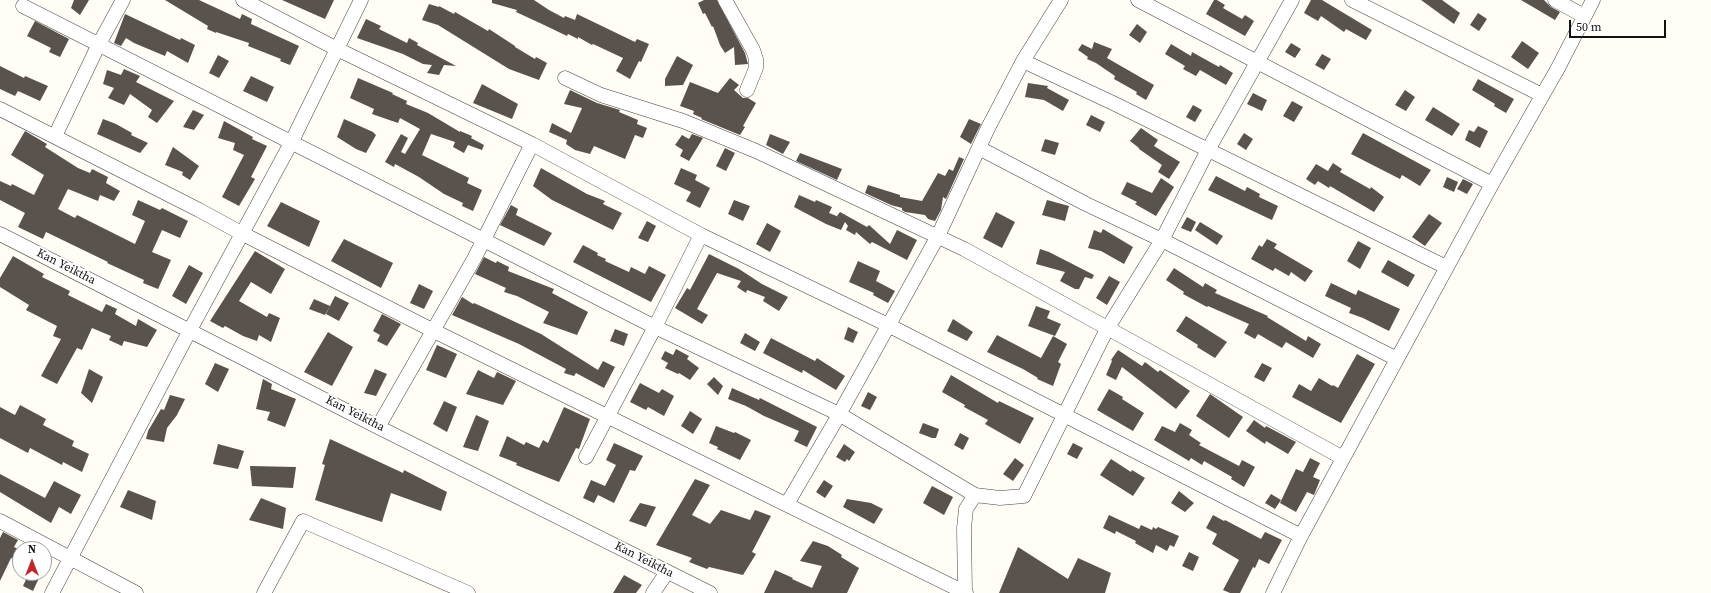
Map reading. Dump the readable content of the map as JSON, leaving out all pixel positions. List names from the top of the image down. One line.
{"streets":{"street":["Kan Yeiktha"]},"scale_bar":"50 m","north":"top"}
